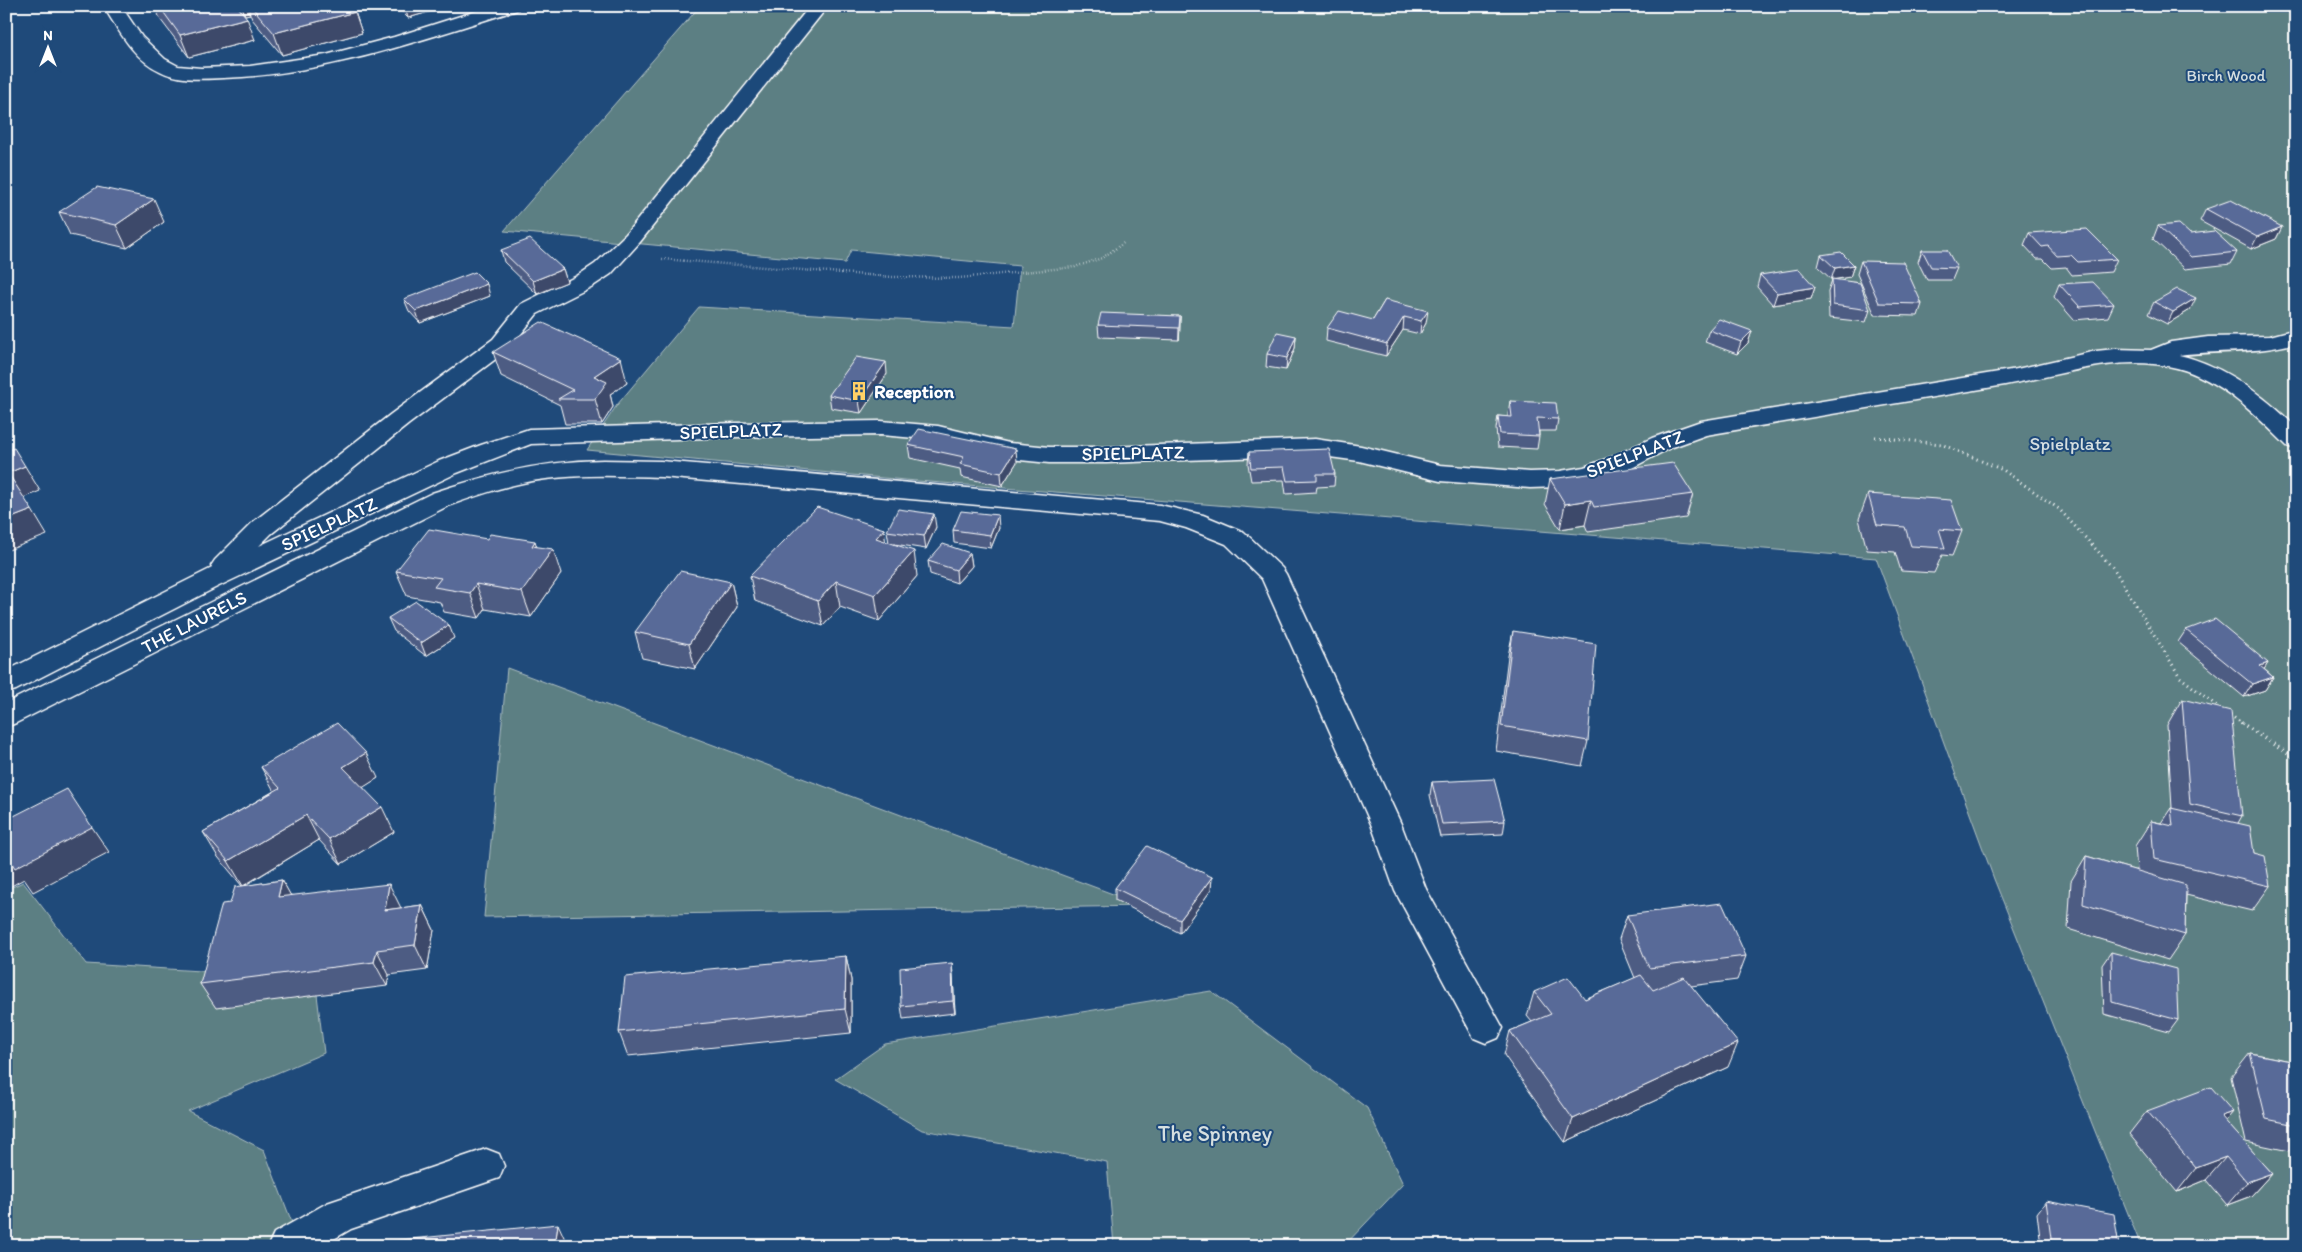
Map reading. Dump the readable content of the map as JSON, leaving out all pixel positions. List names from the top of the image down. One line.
{"streets":{"lane":["SPIELPLATZ","THE LAURELS"]},"parks":["Birch Wood","Spielplatz","The Spinney"],"places":{"building":["Reception"]},"north":"top"}
